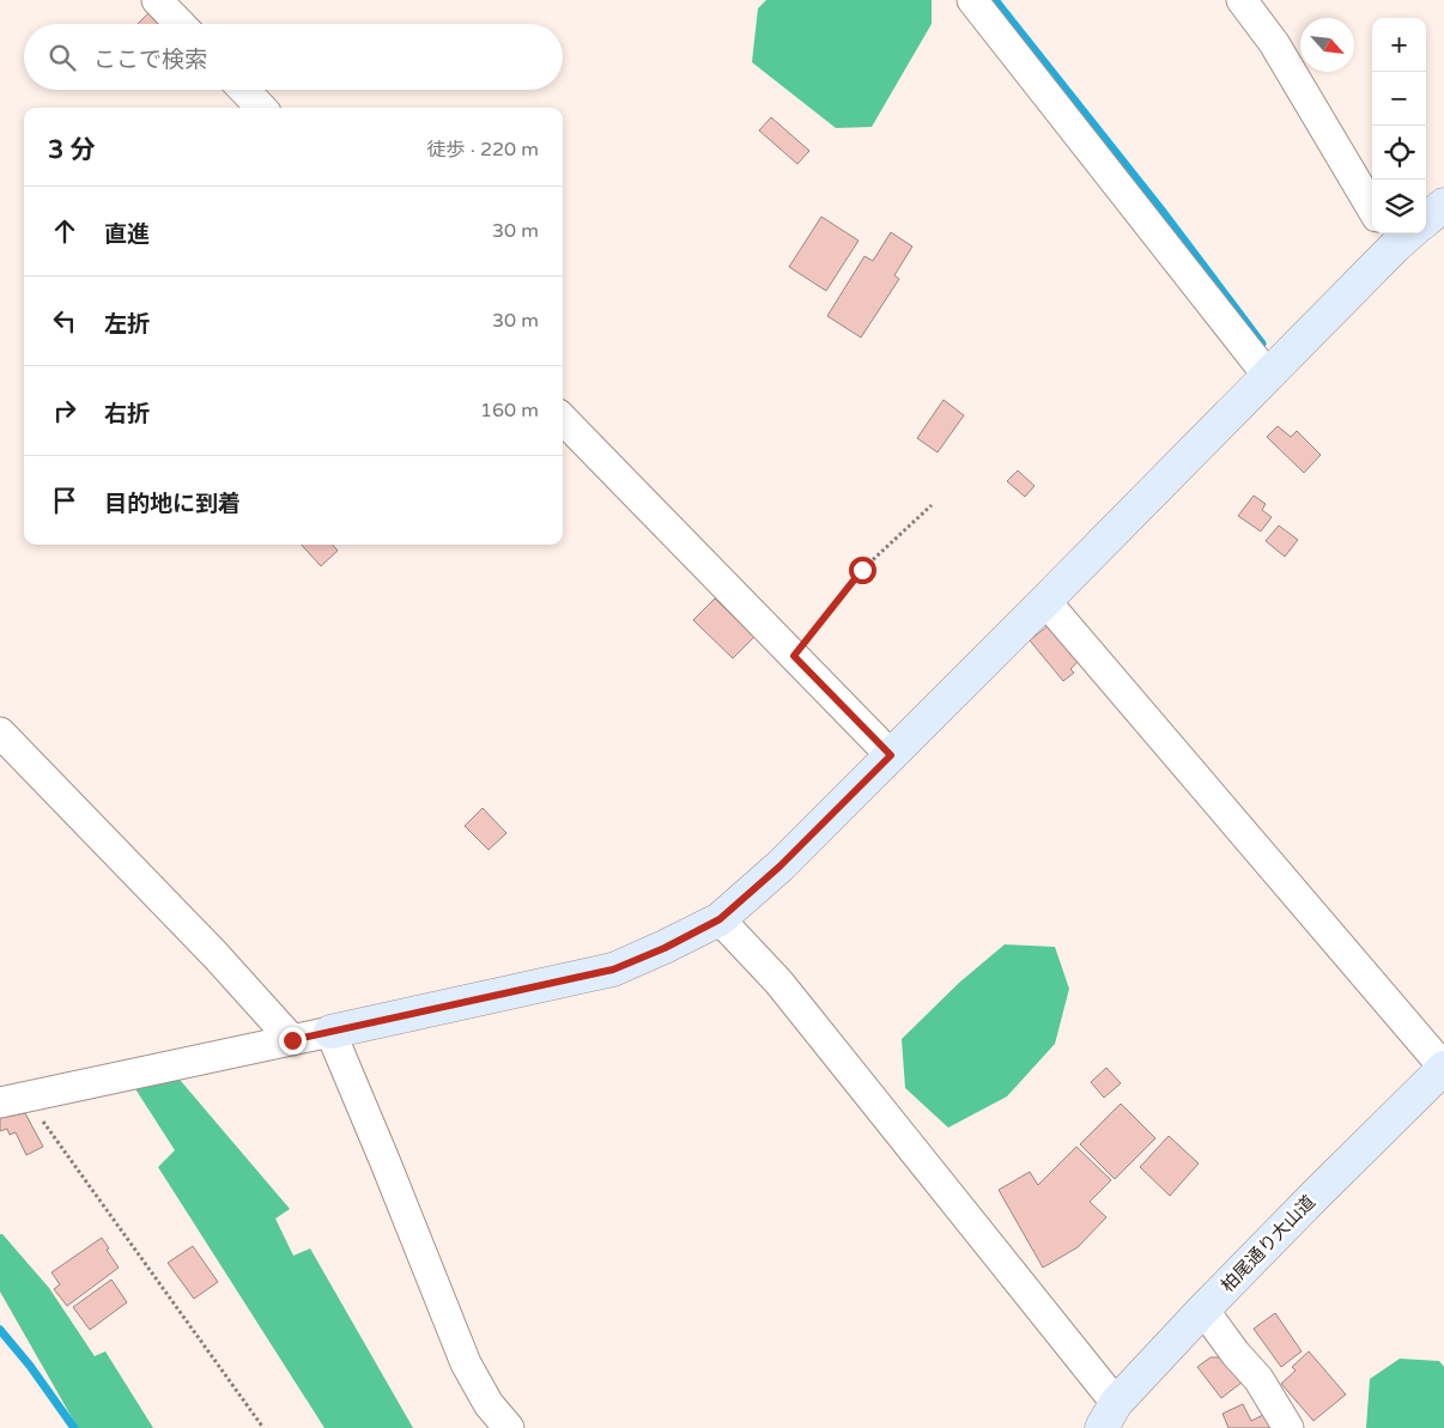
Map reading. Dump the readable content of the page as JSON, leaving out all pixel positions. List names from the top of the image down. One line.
{"streets":{"street":["柏尾通り大山道"]},"north":"bottom right","page":{"map_buttons":["+","−"],"search":"ここで検索","heading":["3 分","徒歩 · 220 m"],"list":[["直進","30 m"],["左折","30 m"],["右折","160 m"],"目的地に到着"]}}
